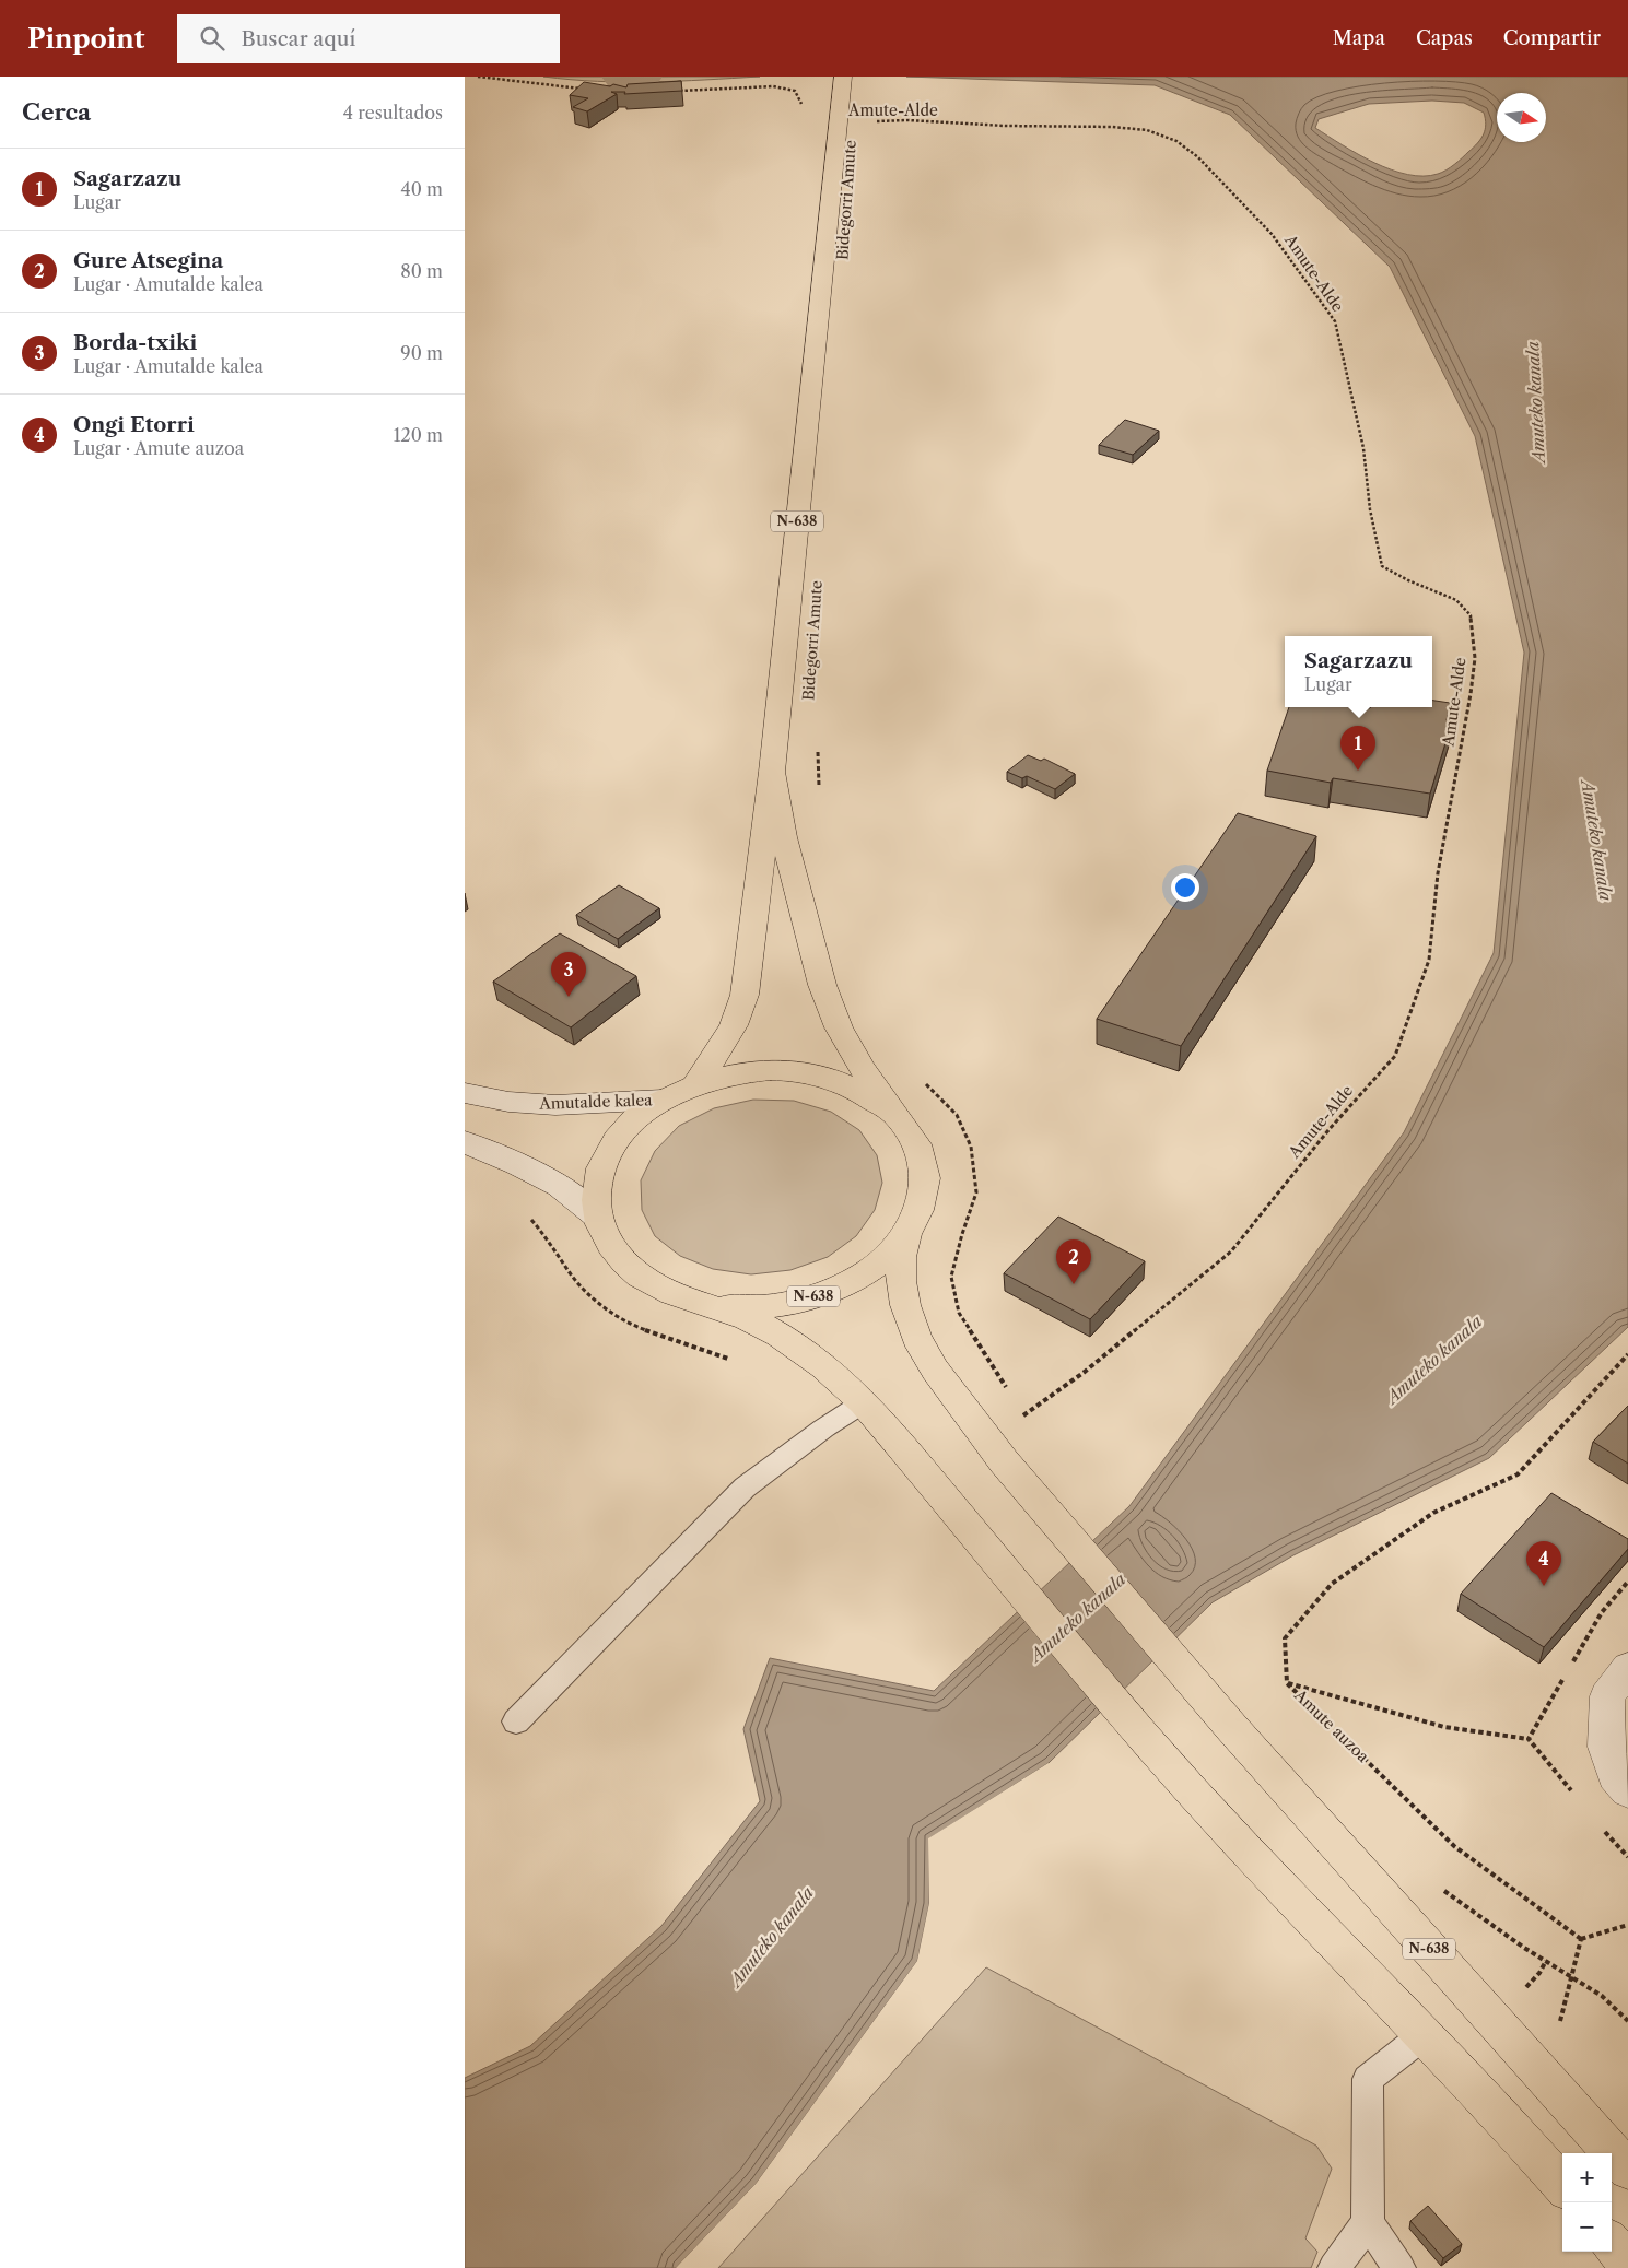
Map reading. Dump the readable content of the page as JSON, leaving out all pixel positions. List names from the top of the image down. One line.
{"streets":{"main road":["N-638","Amutalde kalea"],"path":["Amute-Alde","Amute auzoa"]},"crossings":[["Amute-Alde","N-638"],["N-638","Amutalde kalea"]],"water":["Amuteko kanala"],"north":"right","page":{"header":"Pinpoint","search":"Buscar aquí","nav":["Mapa","Capas","Compartir"],"heading":["Cerca","4 resultados"],"list":[{"mark":"1","name":"Sagarzazu","note":"Lugar","value":"40 m"},{"mark":"2","name":"Gure Atsegina","note":"Lugar · Amutalde kalea","value":"80 m"},{"mark":"3","name":"Borda-txiki","note":"Lugar · Amutalde kalea","value":"90 m"},{"mark":"4","name":"Ongi Etorri","note":"Lugar · Amute auzoa","value":"120 m"}],"popup":["Sagarzazu","Lugar"],"pins":["1","3","2","4"],"map_buttons":["+","−"]}}
